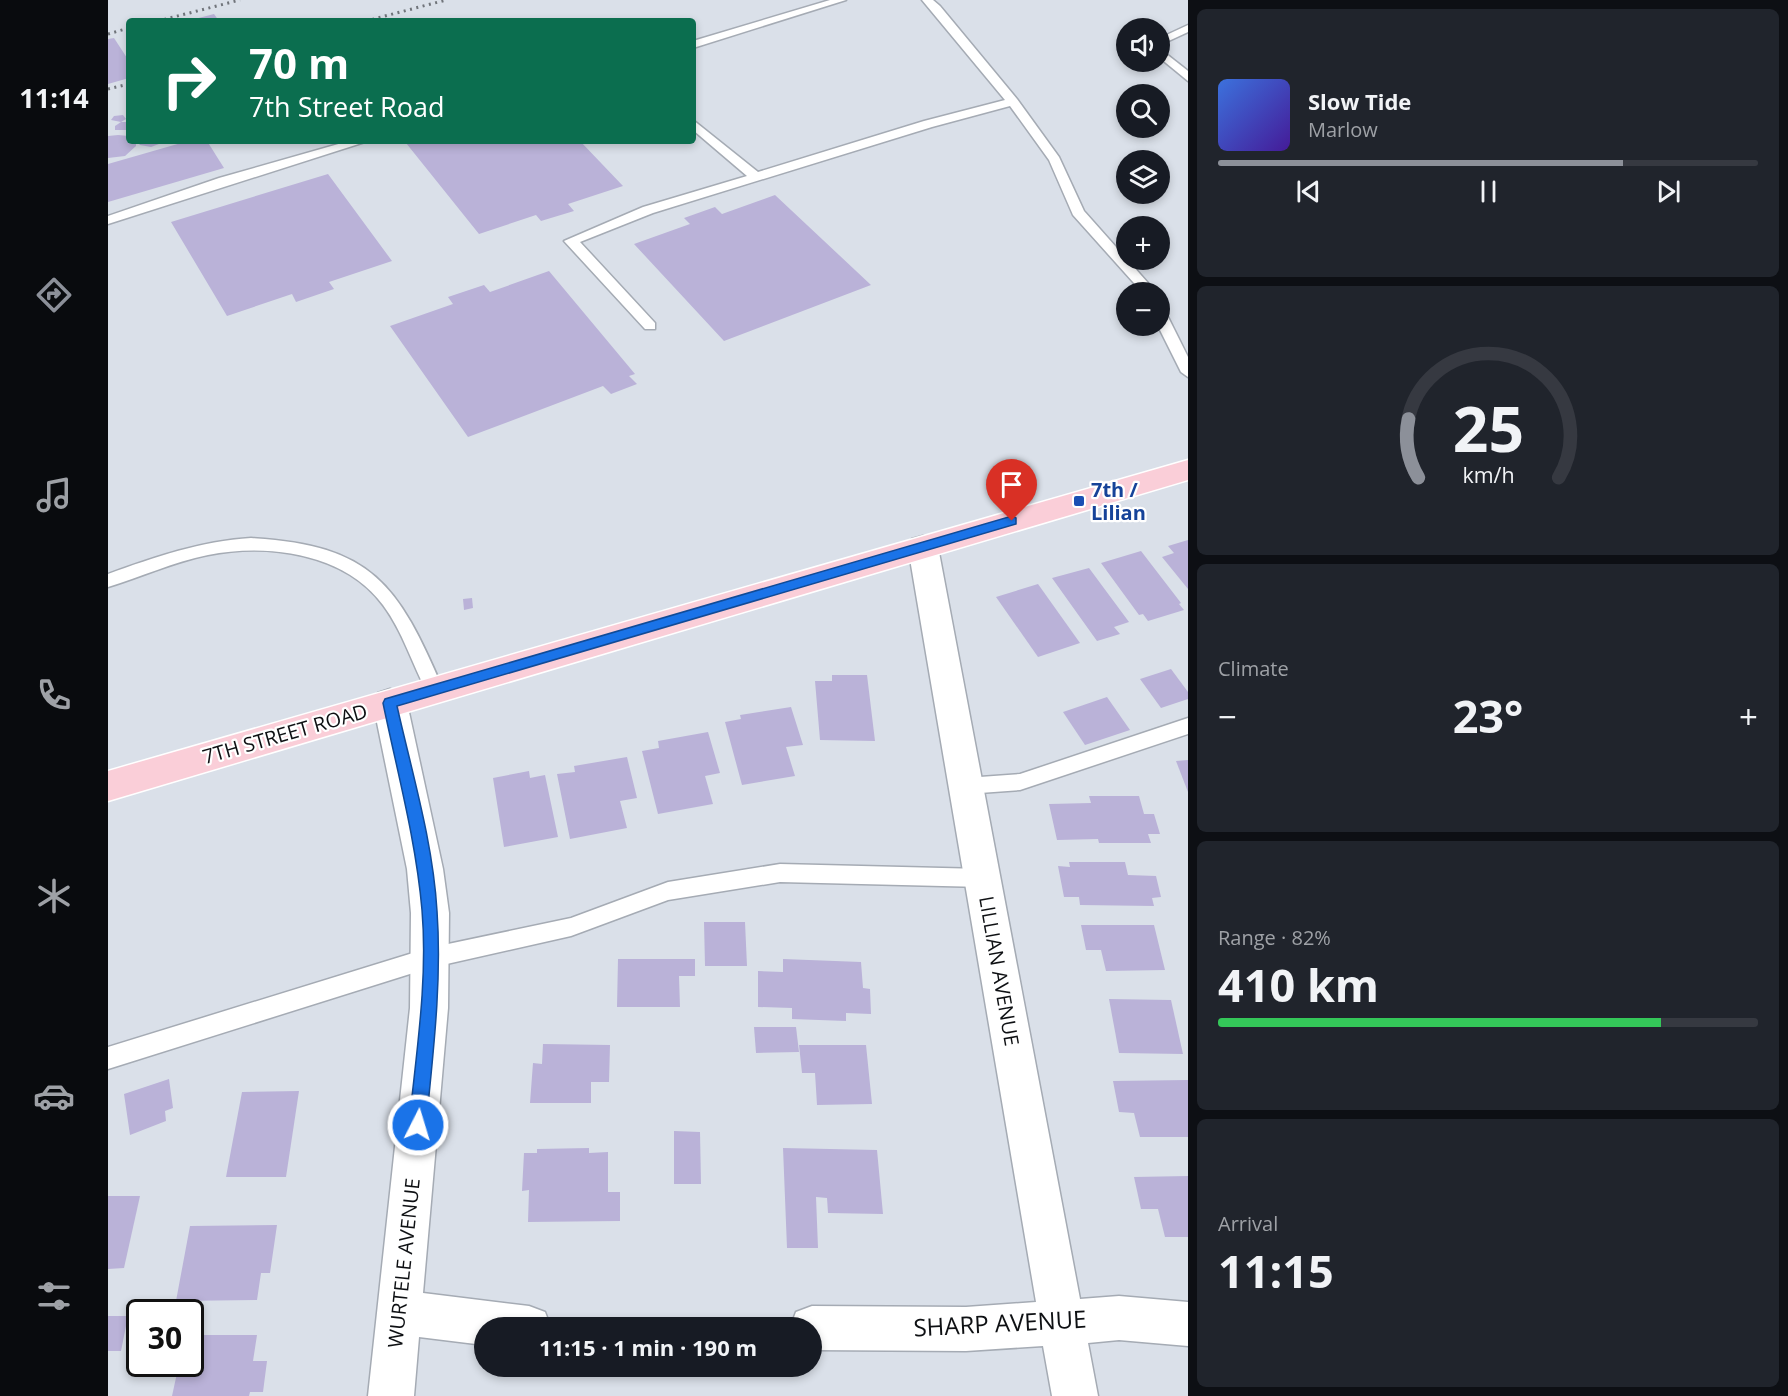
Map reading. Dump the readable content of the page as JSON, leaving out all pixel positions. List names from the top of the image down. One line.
{"streets":{"main road":["7TH STREET ROAD"],"street":["LILLIAN AVENUE","WURTELE AVENUE","SHARP AVENUE"]},"crossings":[["7TH STREET ROAD","LILLIAN AVENUE"],["7TH STREET ROAD","WURTELE AVENUE"],["LILLIAN AVENUE","SHARP AVENUE"]],"places":{"transit":["7th / Lilian"]},"page":{"tabs":"11:14","map_buttons":["+","−"],"turn":["70 m","7th Street Road"],"song":["Slow Tide","Marlow"],"tile":["Climate",["Range · 82%","410 km"],["Arrival","11:15"]],"heat":["−","23°","+"],"limit":"30","trip":"11:15 · 1 min · 190 m","gauge":["25","km/h"]}}
